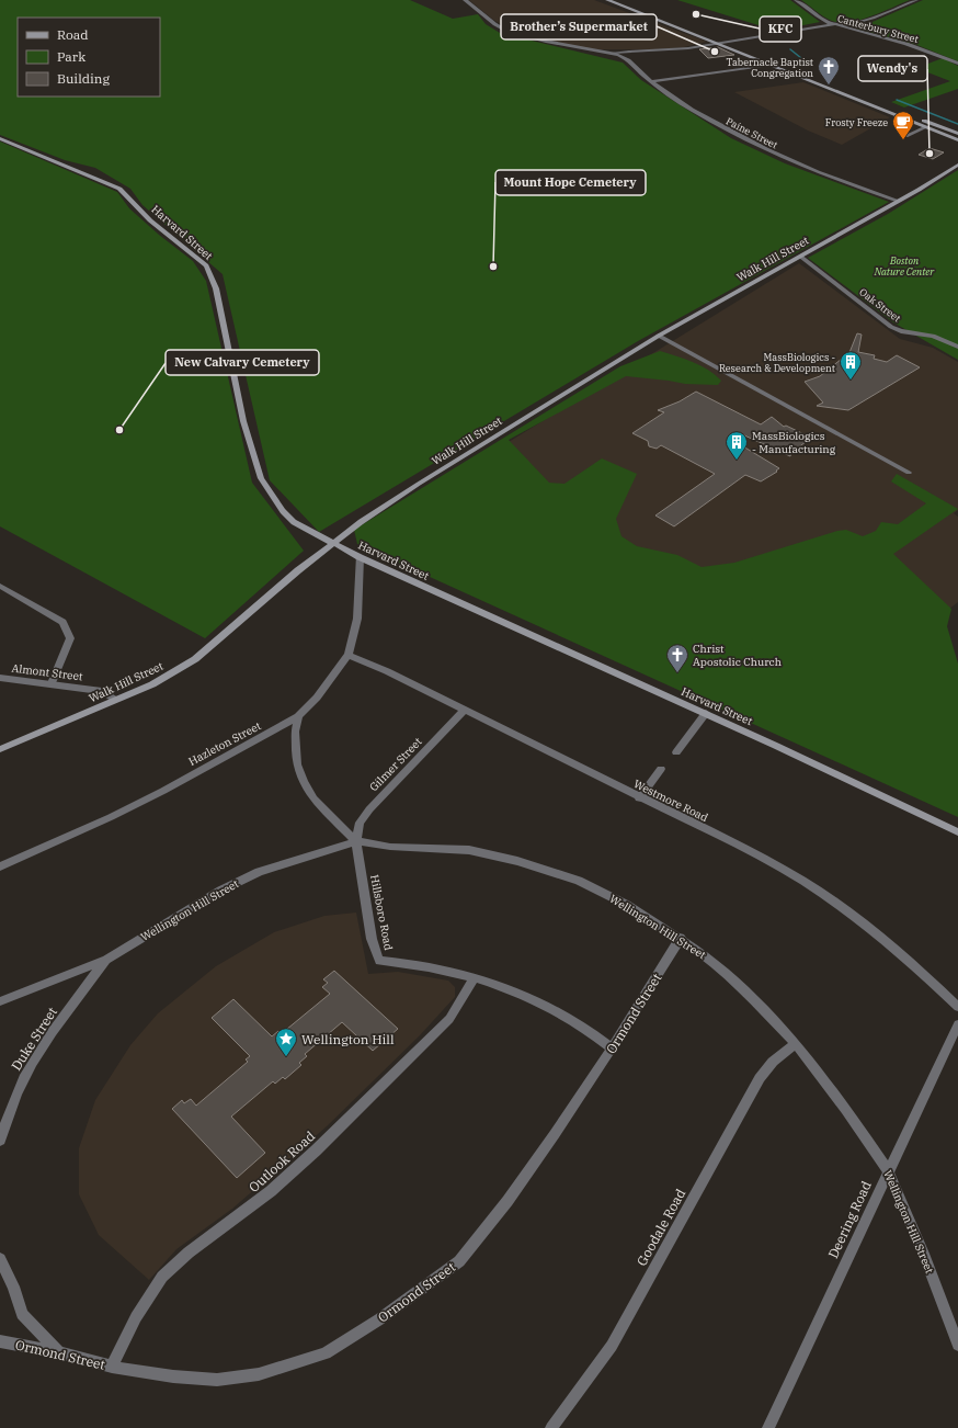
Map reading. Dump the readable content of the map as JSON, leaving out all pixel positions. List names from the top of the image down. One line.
{"streets":{"main road":["Harvard Street","Walk Hill Street"],"street":["Canterbury Street","Paine Street","Oak Street","Almont Street","Hazleton Street","Gilmer Street","Westmore Road","Wellington Hill Street","Hillsboro Road","Ormond Street","Duke Street","Outlook Road","Deering Road","Goodale Road"]},"crossings":[["Canterbury Street","Paine Street"],["Paine Street","Walk Hill Street"],["Harvard Street","Walk Hill Street"],["Harvard Street","Hazleton Street"],["Walk Hill Street","Oak Street"],["Walk Hill Street","Almont Street"],["Hazleton Street","Westmore Road"],["Gilmer Street","Westmore Road"],["Gilmer Street","Wellington Hill Street"],["Gilmer Street","Hillsboro Road"],["Wellington Hill Street","Hillsboro Road"],["Wellington Hill Street","Ormond Street"],["Wellington Hill Street","Duke Street"],["Wellington Hill Street","Deering Road"],["Wellington Hill Street","Goodale Road"],["Hillsboro Road","Ormond Street"],["Hillsboro Road","Outlook Road"],["Ormond Street","Outlook Road"]],"parks":["Boston Nature Center"],"places":{"other":["KFC","Brother’s Supermarket","Wendy's","Mount Hope Cemetery","New Calvary Cemetery"],"church":["Tabernacle Baptist Congregation","Christ Apostolic Church"],"cafe":["Frosty Freeze"],"building":["MassBiologics - Research & Development","MassBiologics - Manufacturing"],"place":["Wellington Hill"]},"legend":["Road","Park","Building"]}
